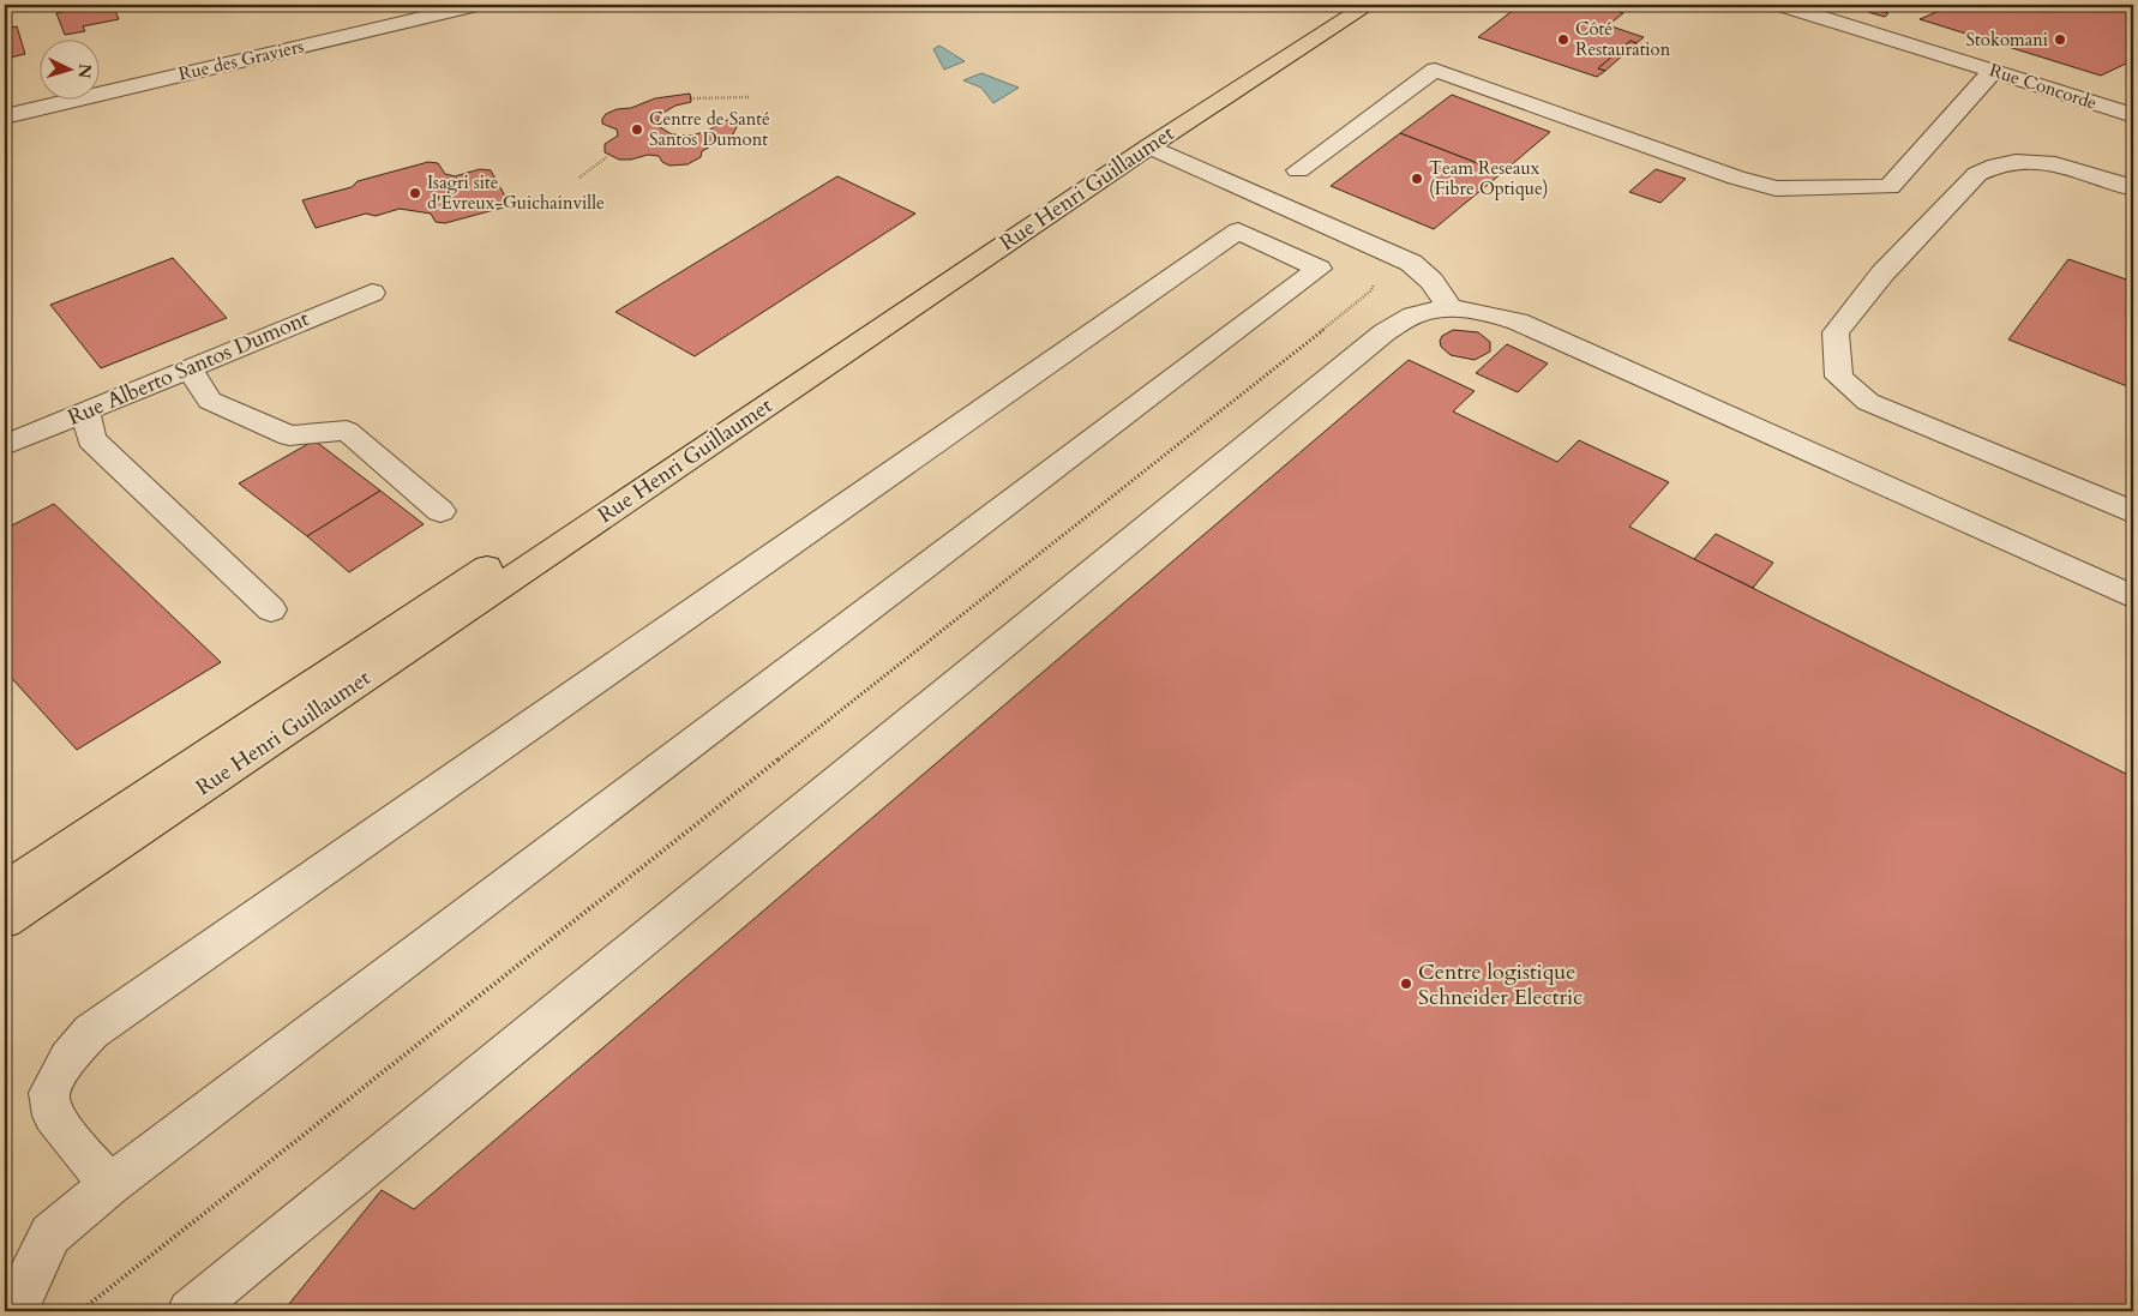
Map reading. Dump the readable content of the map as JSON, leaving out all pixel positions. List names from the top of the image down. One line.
{"streets":{"main road":["Rue Henri Guillaumet"],"street":["Rue des Graviers","Rue Concorde","Rue Alberto Santos Dumont"]},"places":["Côté Restauration","Stokomani","Centre de Santé Santos Dumont","Team Reseaux (Fibre Optique)","Isagri site d'Evreux-Guichainville","Centre logistique Schneider Electric"],"north":"right"}
